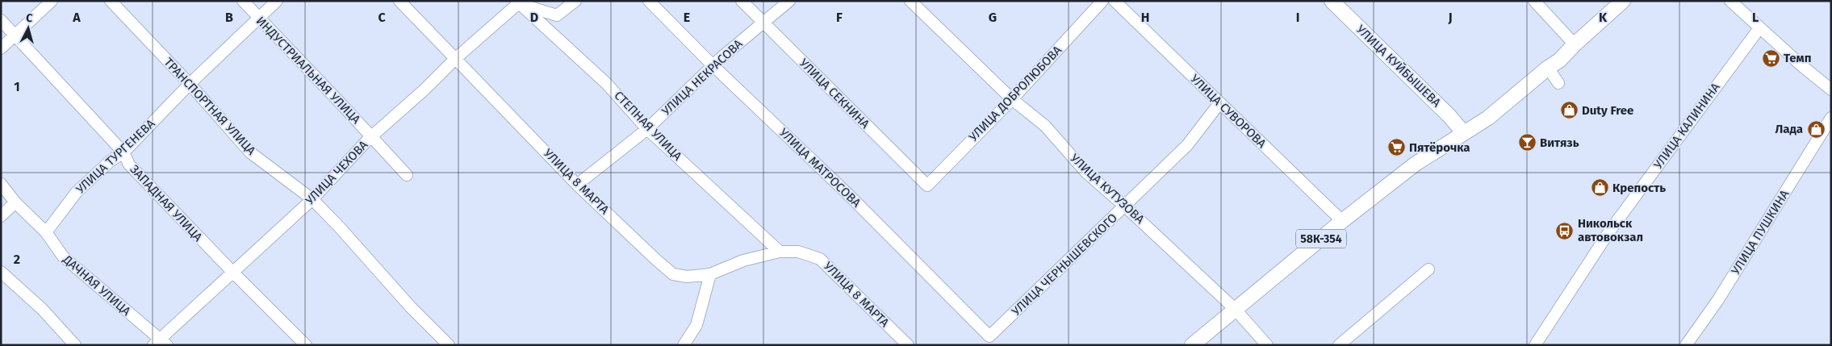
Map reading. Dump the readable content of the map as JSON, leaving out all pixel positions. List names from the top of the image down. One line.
{"streets":{"main road":["УЛИЦА КУЙБЫШЕВА","58К-354"],"street":["ИНДУСТРИАЛЬНАЯ УЛИЦА","УЛИЦА НЕКРАСОВА","УЛИЦА СЕКНИНА","УЛИЦА ДОБРОЛЮБОВА","ТРАНСПОРТНАЯ УЛИЦА","УЛИЦА СУВОРОВА","СТЕПНАЯ УЛИЦА","УЛИЦА КАЛИНИНА","УЛИЦА ТУРГЕНЕВА","УЛИЦА МАТРОСОВА","УЛИЦА ЧЕХОВА","УЛИЦА 8 МАРТА","УЛИЦА КУТУЗОВА","ЗАПАДНАЯ УЛИЦА","УЛИЦА ПУШКИНА","УЛИЦА ЧЕРНЫШЕВСКОГО","ДАЧНАЯ УЛИЦА"]},"crossings":[["УЛИЦА КУЙБЫШЕВА","58К-354"],["ИНДУСТРИАЛЬНАЯ УЛИЦА","УЛИЦА ТУРГЕНЕВА"],["ИНДУСТРИАЛЬНАЯ УЛИЦА","УЛИЦА ЧЕХОВА"],["УЛИЦА НЕКРАСОВА","УЛИЦА СЕКНИНА"],["УЛИЦА НЕКРАСОВА","СТЕПНАЯ УЛИЦА"],["УЛИЦА НЕКРАСОВА","УЛИЦА МАТРОСОВА"],["УЛИЦА НЕКРАСОВА","УЛИЦА 8 МАРТА"],["УЛИЦА СЕКНИНА","УЛИЦА ДОБРОЛЮБОВА"],["УЛИЦА ДОБРОЛЮБОВА","УЛИЦА КУТУЗОВА"],["ТРАНСПОРТНАЯ УЛИЦА","УЛИЦА ТУРГЕНЕВА"],["ТРАНСПОРТНАЯ УЛИЦА","УЛИЦА ЧЕХОВА"],["УЛИЦА СУВОРОВА","58К-354"],["УЛИЦА СУВОРОВА","УЛИЦА ЧЕРНЫШЕВСКОГО"],["СТЕПНАЯ УЛИЦА","УЛИЦА ЧЕХОВА"],["СТЕПНАЯ УЛИЦА","УЛИЦА 8 МАРТА"],["УЛИЦА ТУРГЕНЕВА","ЗАПАДНАЯ УЛИЦА"],["УЛИЦА ТУРГЕНЕВА","ДАЧНАЯ УЛИЦА"],["УЛИЦА МАТРОСОВА","УЛИЦА ЧЕРНЫШЕВСКОГО"],["УЛИЦА ЧЕХОВА","УЛИЦА 8 МАРТА"],["УЛИЦА ЧЕХОВА","ЗАПАДНАЯ УЛИЦА"],["УЛИЦА ЧЕХОВА","ДАЧНАЯ УЛИЦА"],["УЛИЦА КУТУЗОВА","58К-354"],["УЛИЦА КУТУЗОВА","УЛИЦА ЧЕРНЫШЕВСКОГО"]],"places":{"supermarket":["Темп","Пятёрочка"],"shop":["Duty Free","Лада","Крепость"],"bar":["Витязь"],"bus stop":["Никольск автовокзал"]},"north":"top","grid":{"columns":["A","B","C","D","E","F","G","H","I","J","K","L"],"rows":["1","2"]}}
